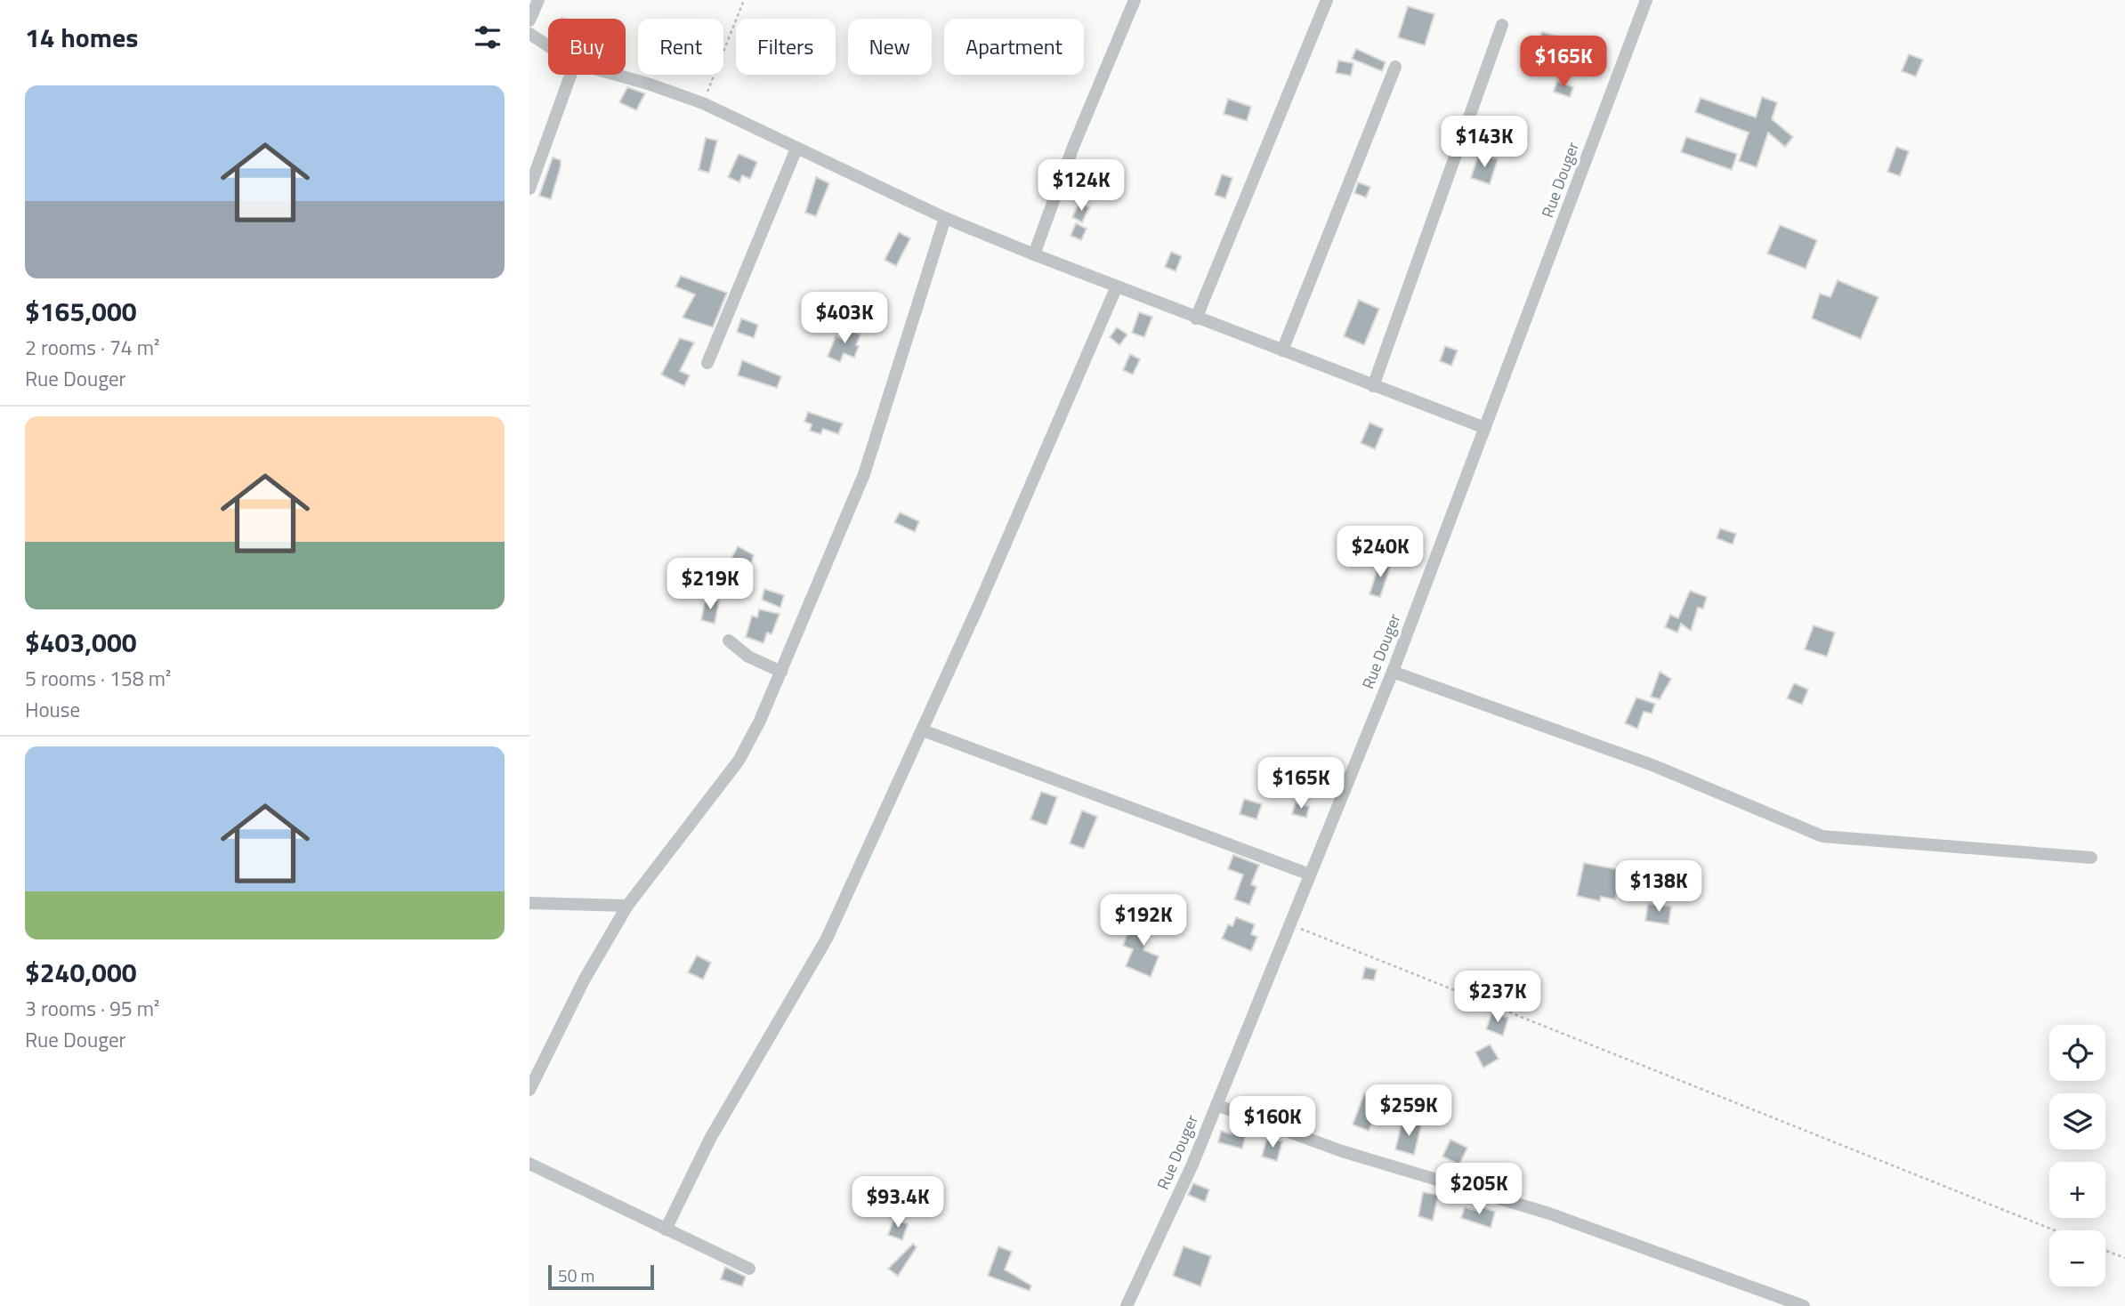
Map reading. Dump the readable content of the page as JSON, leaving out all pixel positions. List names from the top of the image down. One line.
{"streets":{"street":["Rue Douger"]},"scale_bar":"50 m","page":{"heading":"14 homes","chip":["Buy","Rent","Filters","New","Apartment"],"price":["$165K","$143K","$124K","$403K","$240K","$219K","$165K","$138K","$192K","$237K","$259K","$160K","$205K","$93.4K"],"list":[{"name":"$165,000","note":"2 rooms · 74 m² · Rue Douger"},{"name":"$403,000","note":"5 rooms · 158 m² · House"},{"name":"$240,000","note":"3 rooms · 95 m² · Rue Douger"}],"map_buttons":["+","−"],"scale":"50 m"}}
